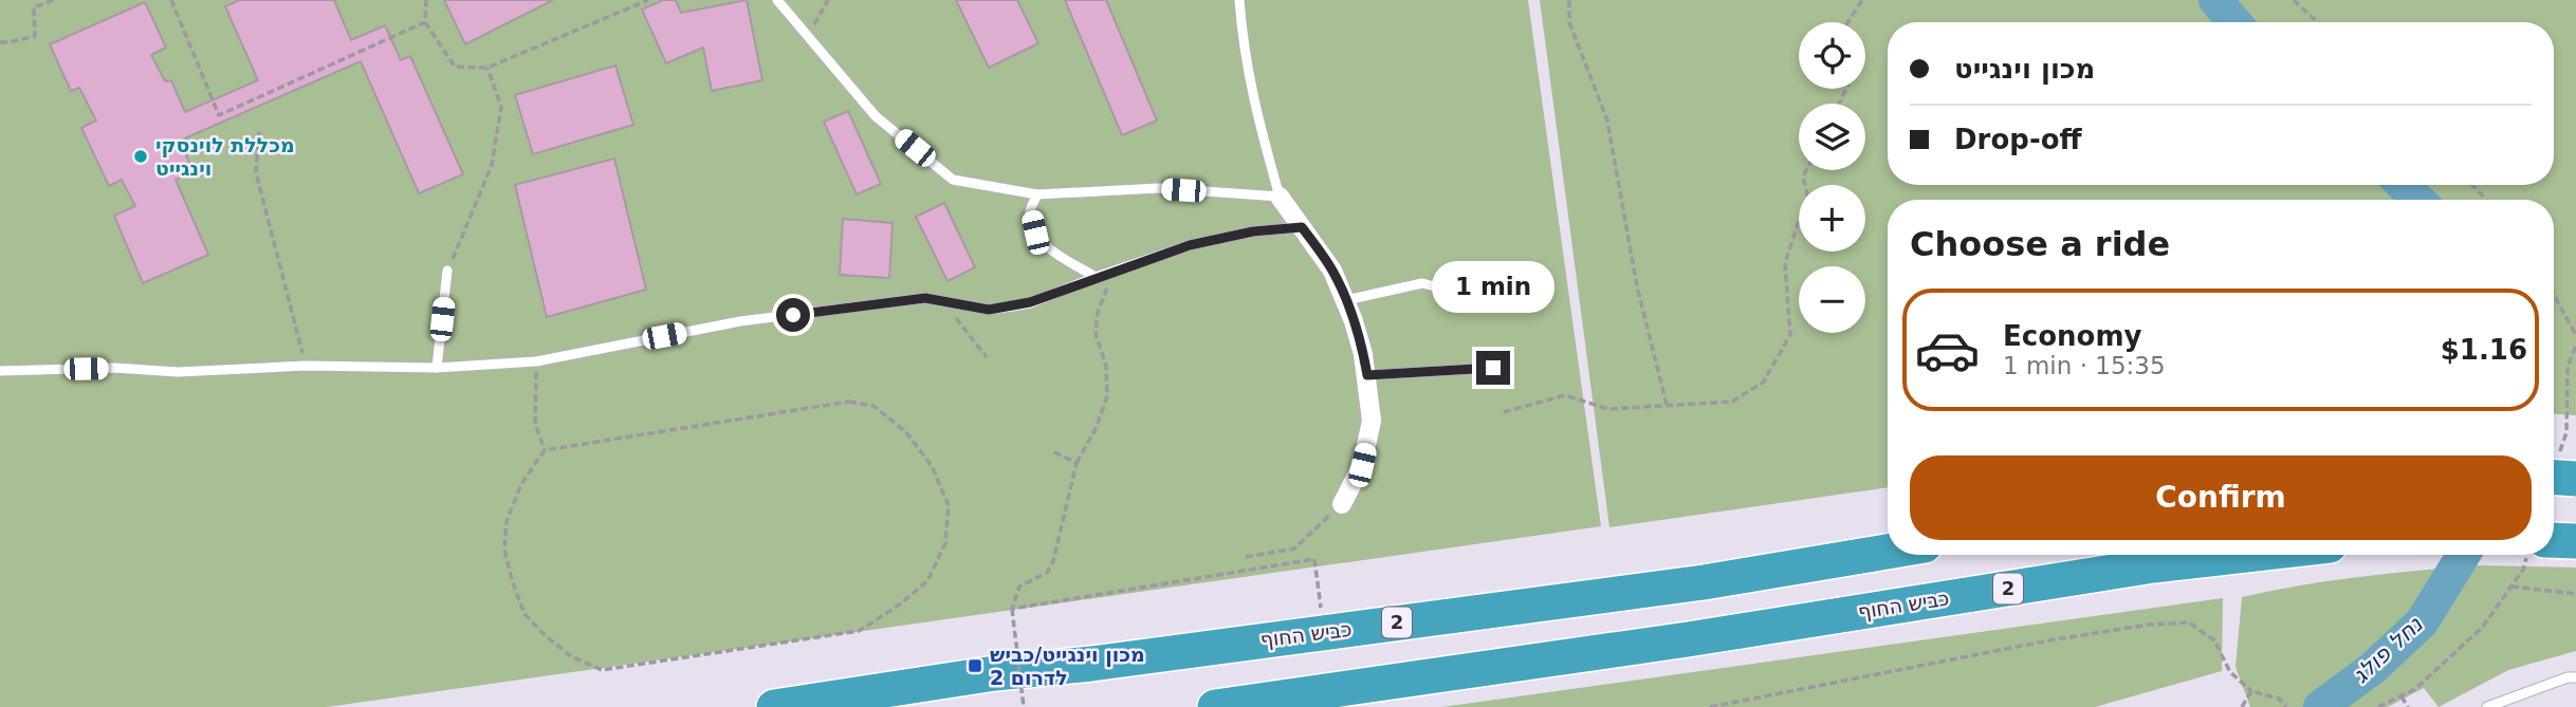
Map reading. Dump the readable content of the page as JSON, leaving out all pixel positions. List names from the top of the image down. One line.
{"streets":{"highway":["2","כביש החוף"]},"water":["נחל פולג"],"places":{"other":["מכללת לוינסקי וינגייט"],"transit":["מכון וינגייט/כביש 2 לדרום"]},"page":{"map_buttons":["+","−"],"banner":["מכון וינגייט","Drop-off"],"heading":"Choose a ride","bubble":"1 min","list":[{"name":"Economy","note":"1 min · 15:35","value":"$1.16"}],"buttons":"Confirm"}}
